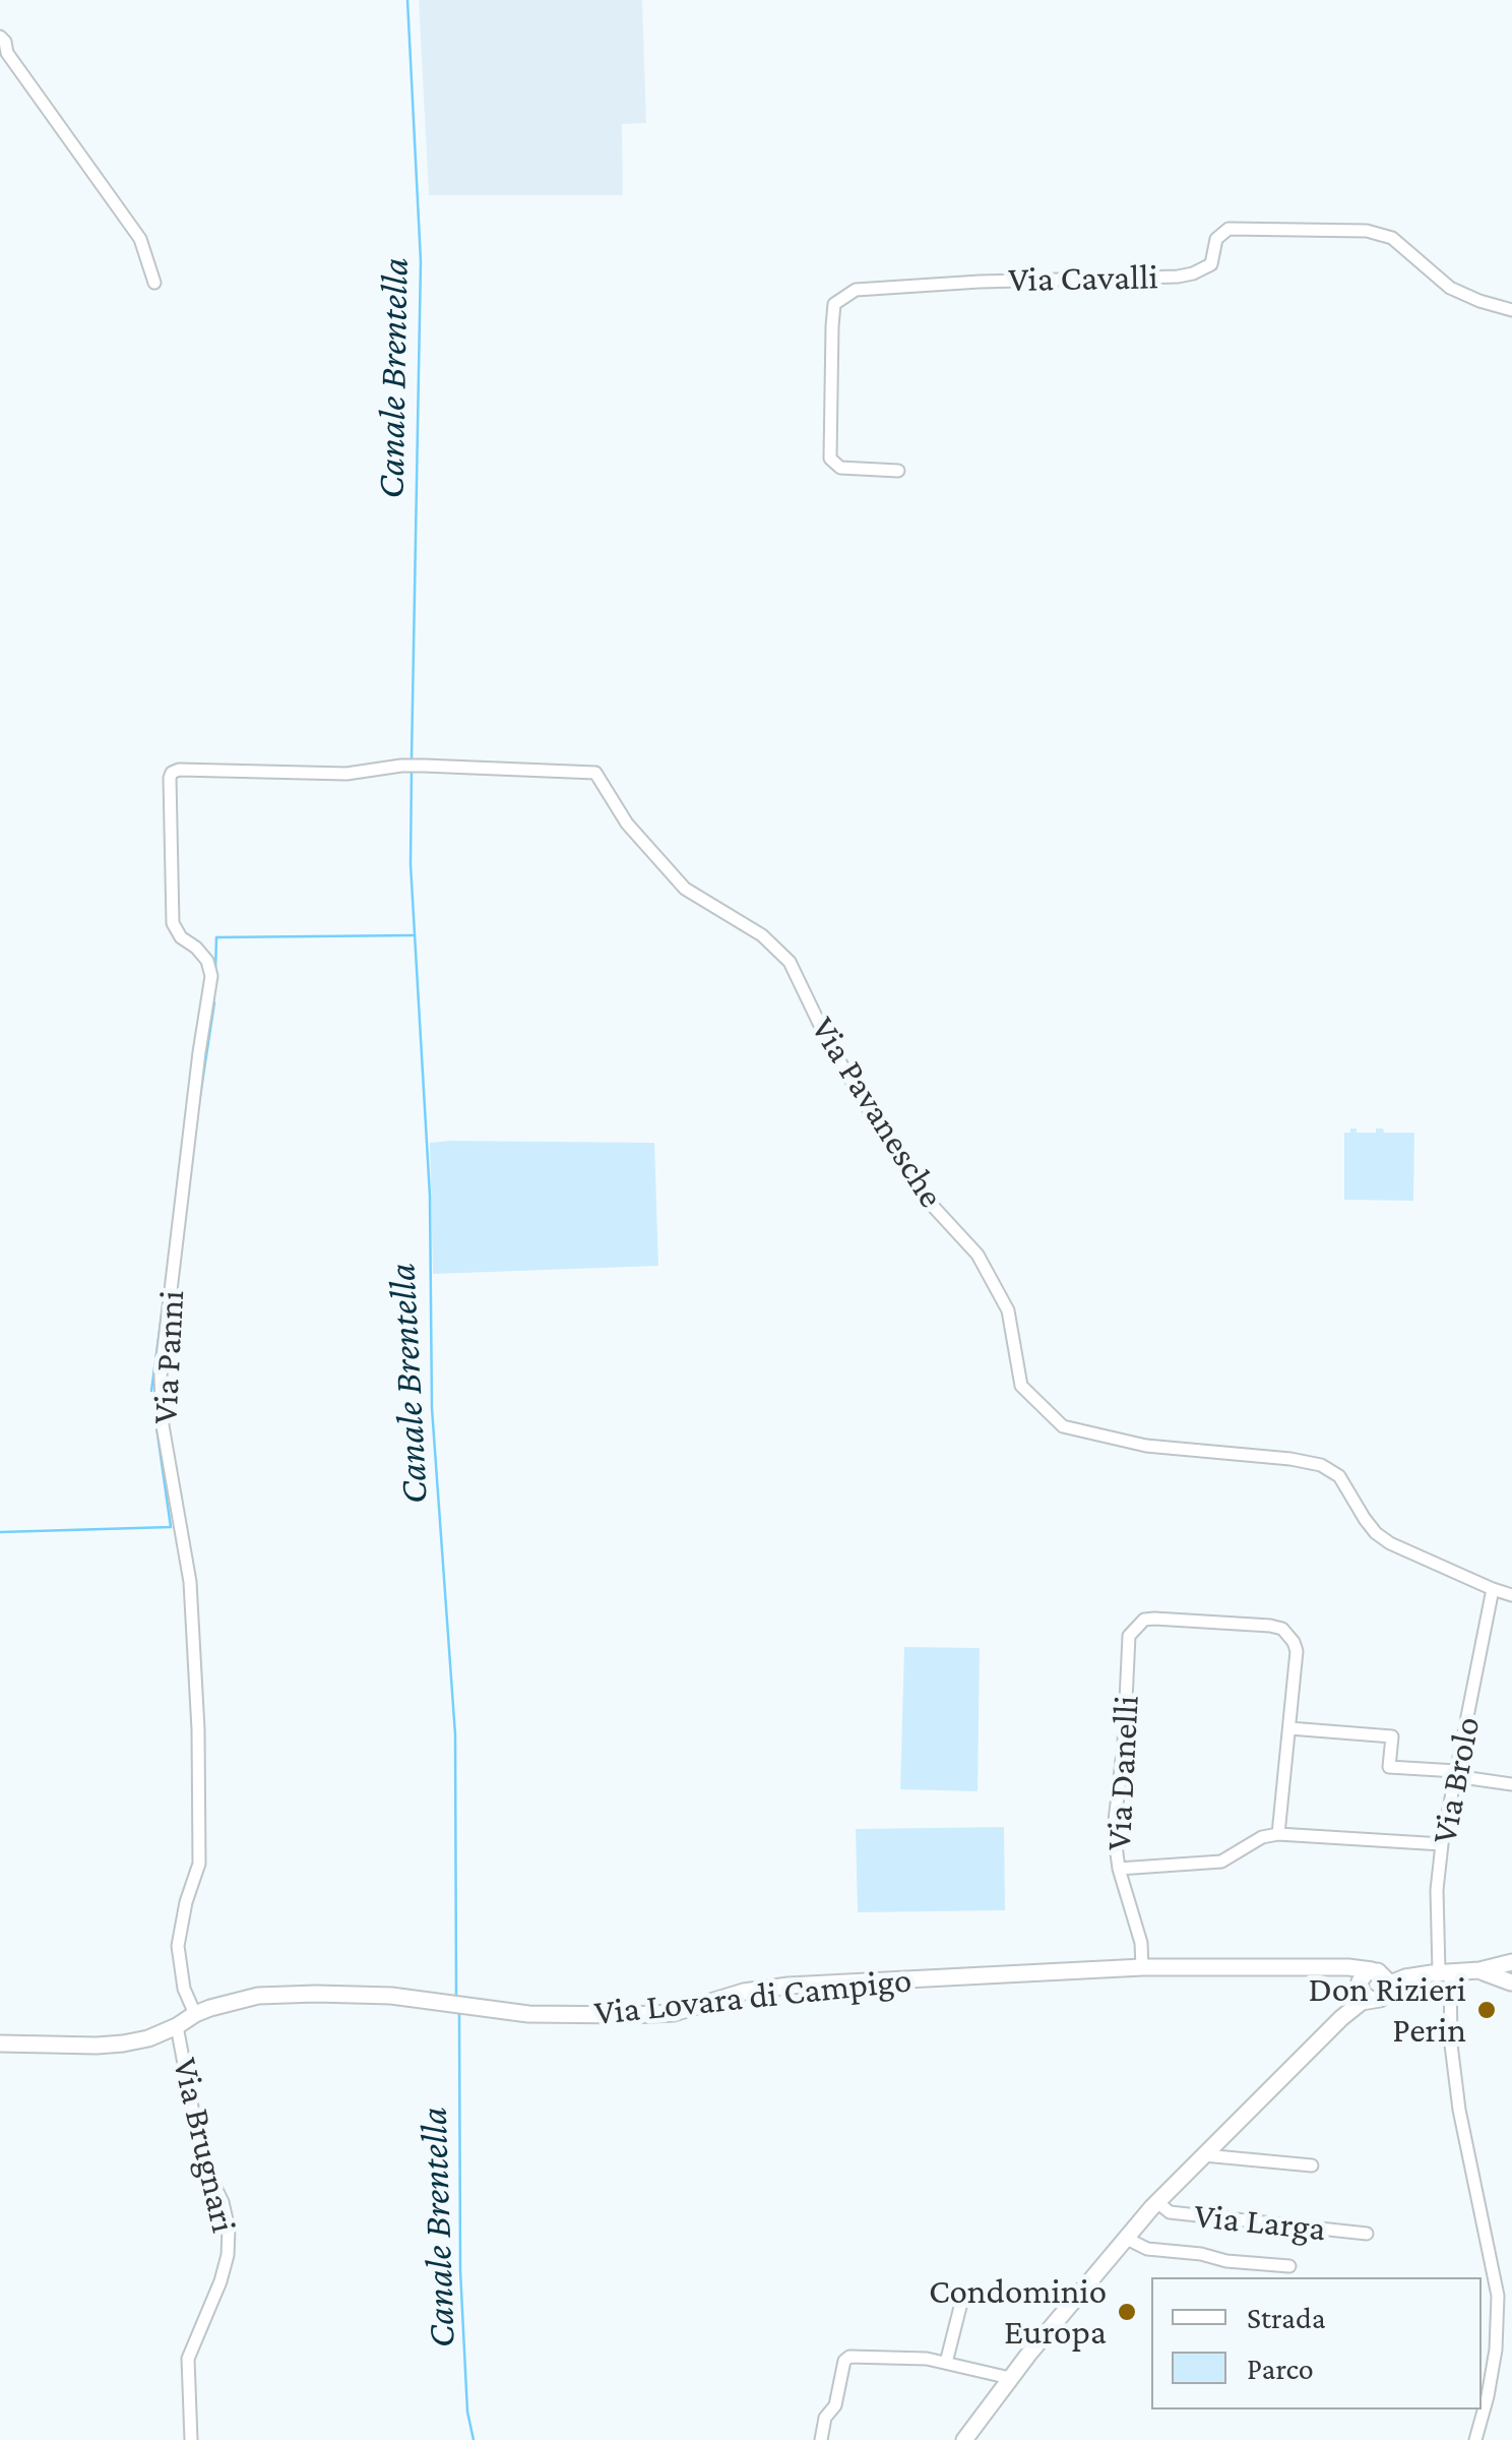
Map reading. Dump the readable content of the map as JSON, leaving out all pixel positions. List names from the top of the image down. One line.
{"streets":{"street":["Via Cavalli","Via Pavanesche","Via Panni","Via Danelli","Via Brolo","Via Lovara di Campigo","Via Brugnari","Via Larga"]},"crossings":[["Via Pavanesche","Via Panni"],["Via Pavanesche","Via Brolo"],["Via Panni","Via Lovara di Campigo"],["Via Danelli","Via Lovara di Campigo"],["Via Brolo","Via Lovara di Campigo"],["Via Lovara di Campigo","Via Brugnari"],["Via Lovara di Campigo","Via Larga"]],"water":["Canale Brentella"],"places":["Don Rizieri Perin","Condominio Europa"],"legend":["Strada","Parco"]}
